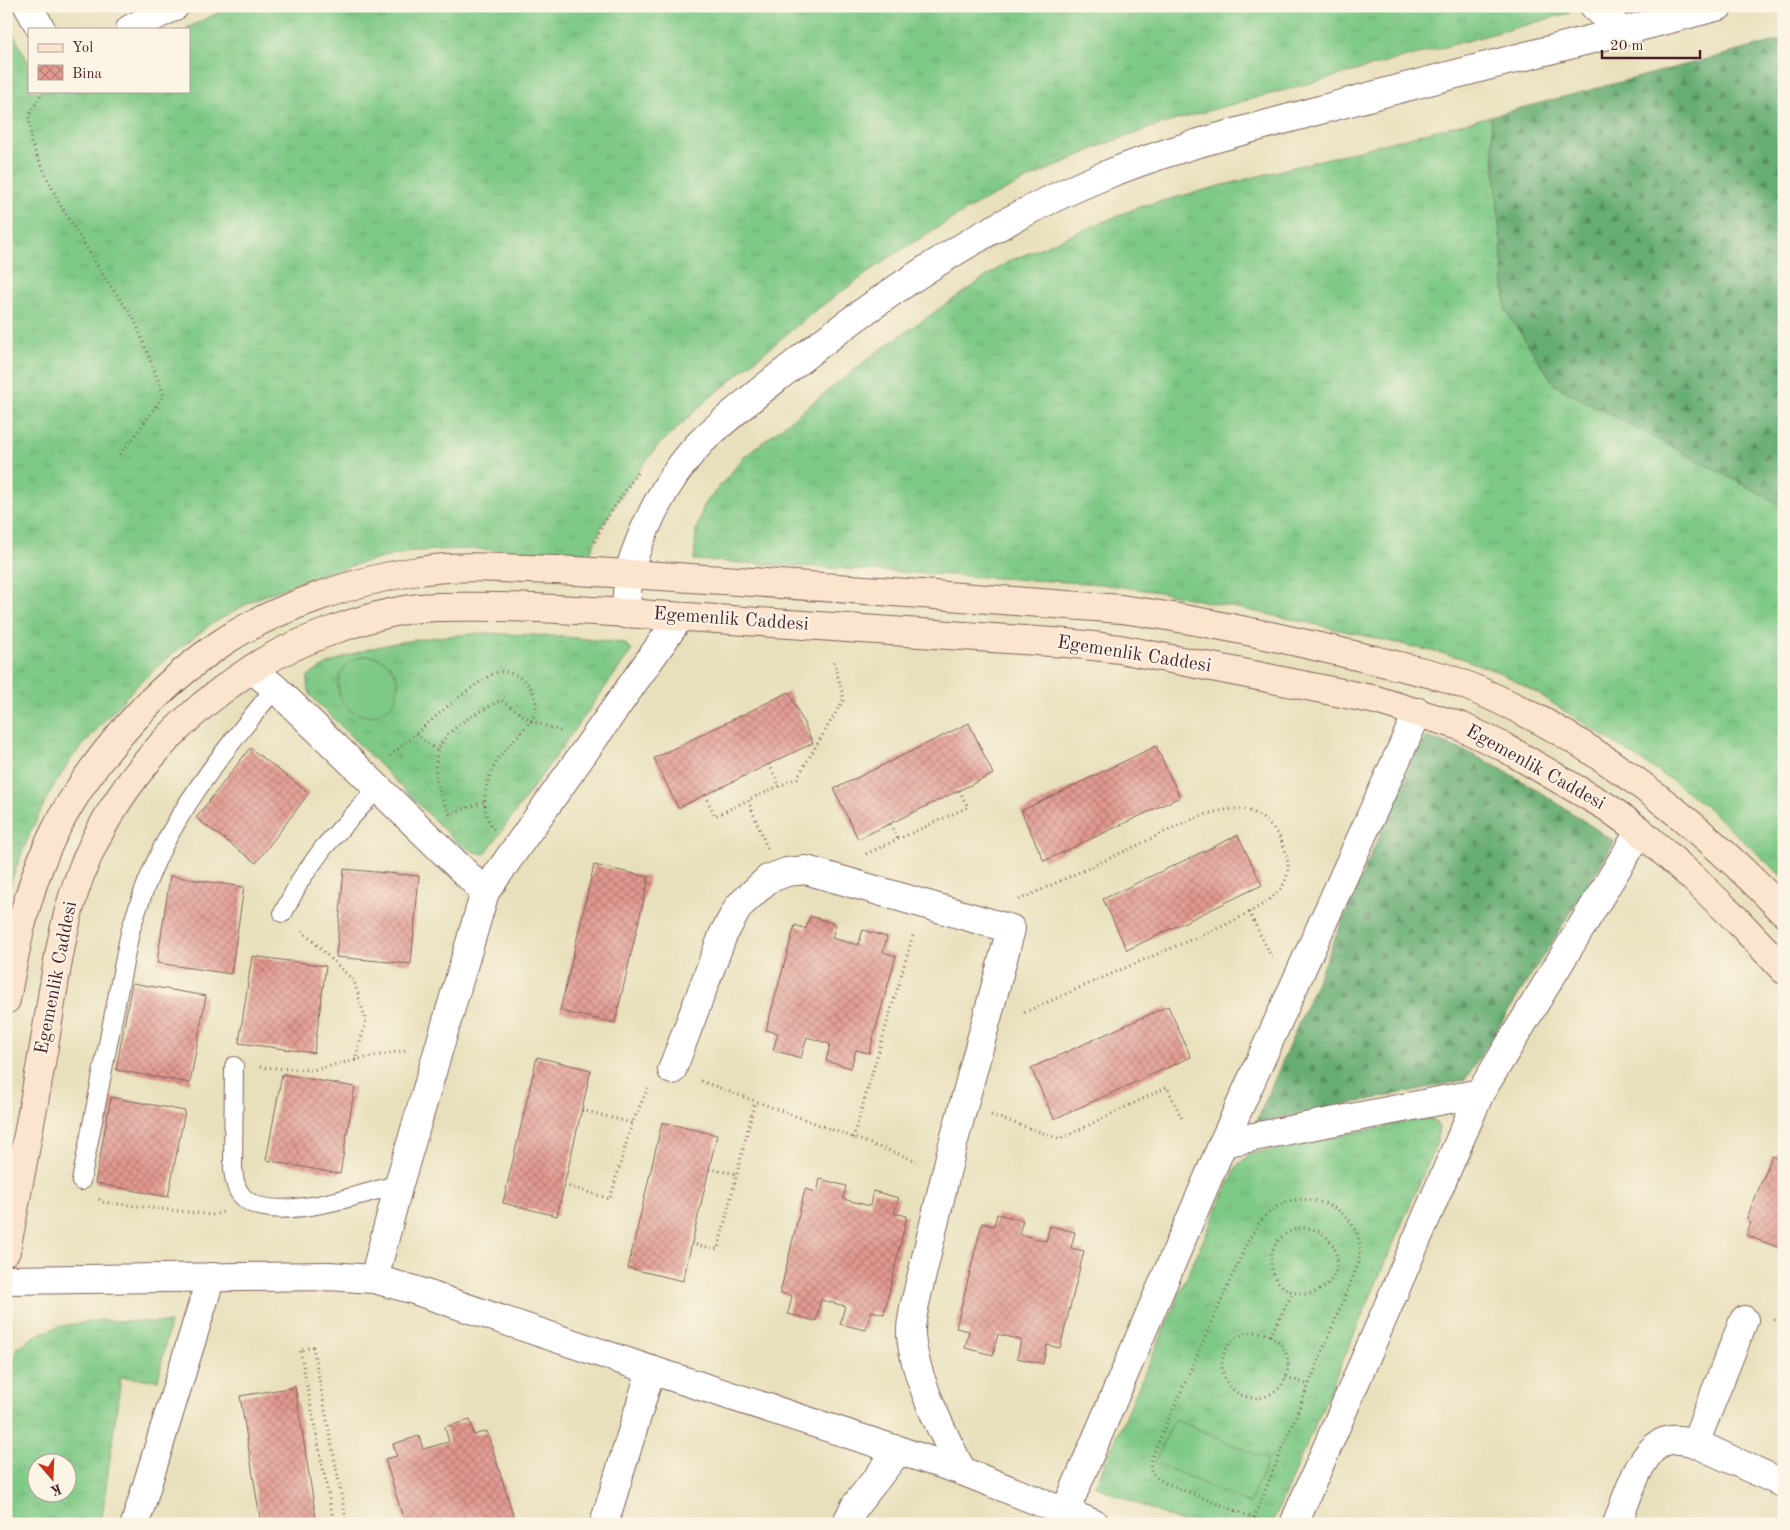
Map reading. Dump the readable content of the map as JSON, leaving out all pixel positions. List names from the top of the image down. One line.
{"streets":{"main road":["Egemenlik Caddesi"]},"legend":["Yol","Bina"],"scale_bar":"20 m","north":"bottom"}
